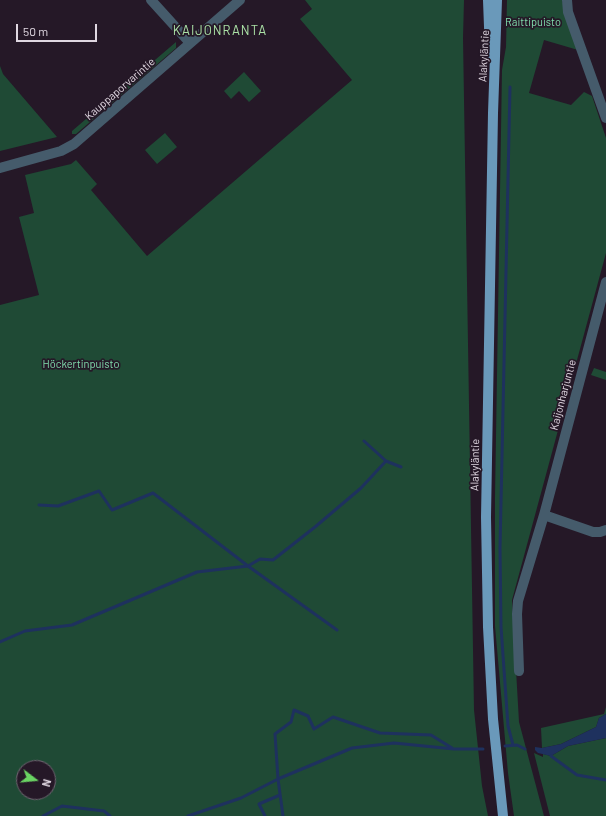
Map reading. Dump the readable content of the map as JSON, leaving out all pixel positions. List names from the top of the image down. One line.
{"streets":{"main road":["Alakyläntie"],"street":["Kauppaporvarintie","Kaijonharjuntie"]},"districts":["KAIJONRANTA"],"parks":["Raittipuisto","Höckertinpuisto"],"scale_bar":"50 m","north":"right"}
